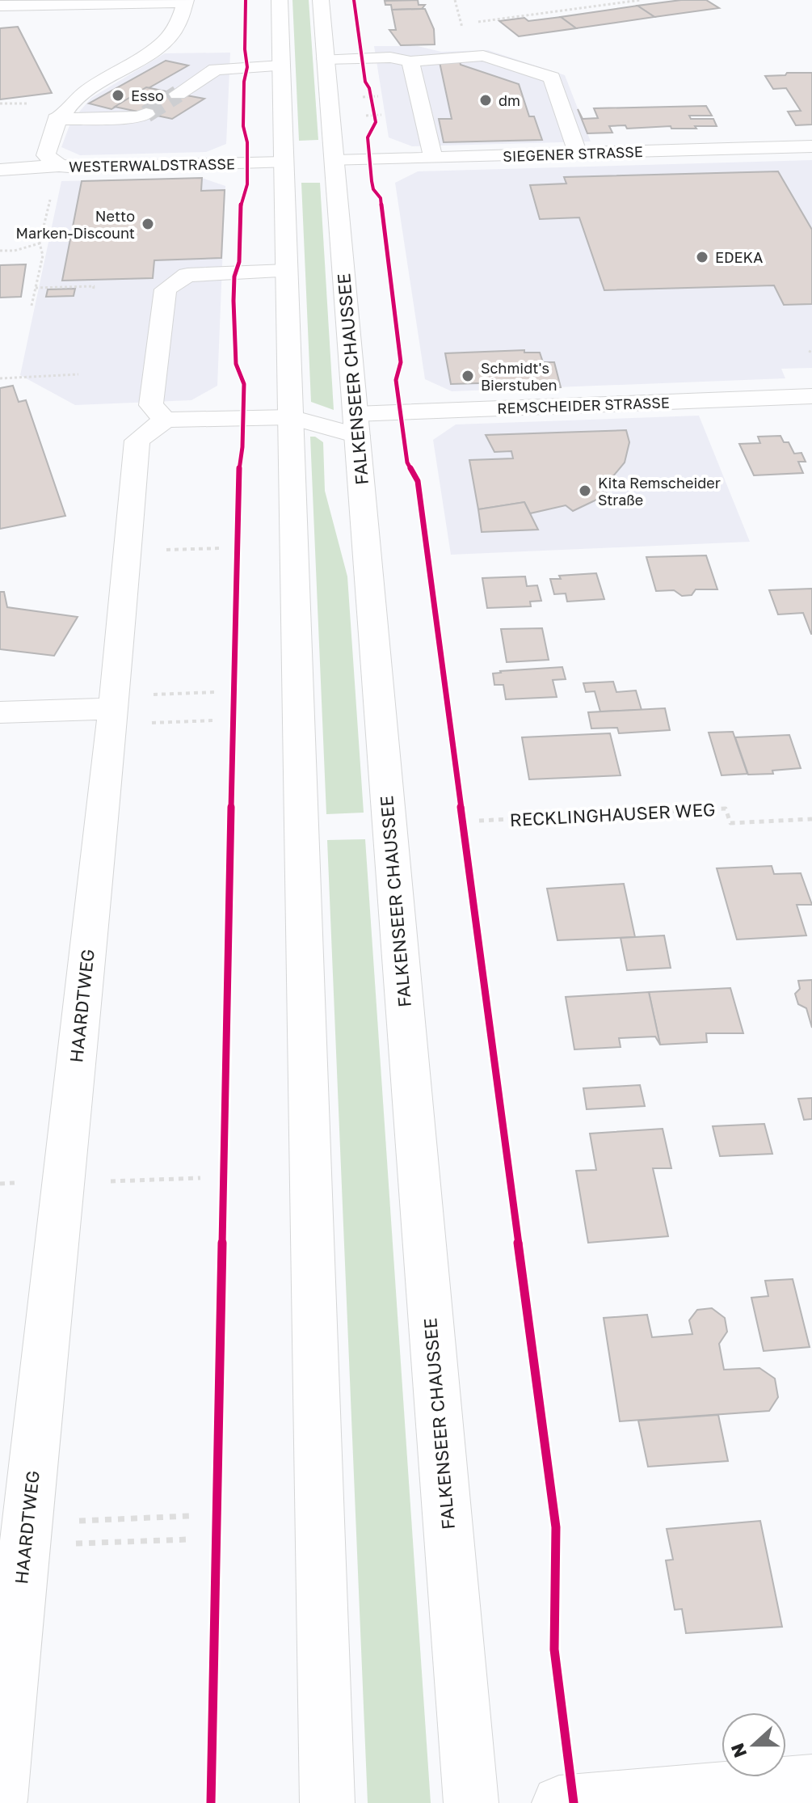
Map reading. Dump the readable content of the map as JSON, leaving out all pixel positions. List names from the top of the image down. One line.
{"streets":{"main road":["SIEGENER STRASSE","WESTERWALDSTRASSE","FALKENSEER CHAUSSEE","REMSCHEIDER STRASSE","HAARDTWEG"],"path":["RECKLINGHAUSER WEG"]},"crossings":[["SIEGENER STRASSE","WESTERWALDSTRASSE"],["SIEGENER STRASSE","FALKENSEER CHAUSSEE"],["WESTERWALDSTRASSE","FALKENSEER CHAUSSEE"],["FALKENSEER CHAUSSEE","REMSCHEIDER STRASSE"]],"places":["Esso","dm","Netto Marken-Discount","EDEKA","Schmidt's Bierstuben","Kita Remscheider Straße"],"north":"left"}
